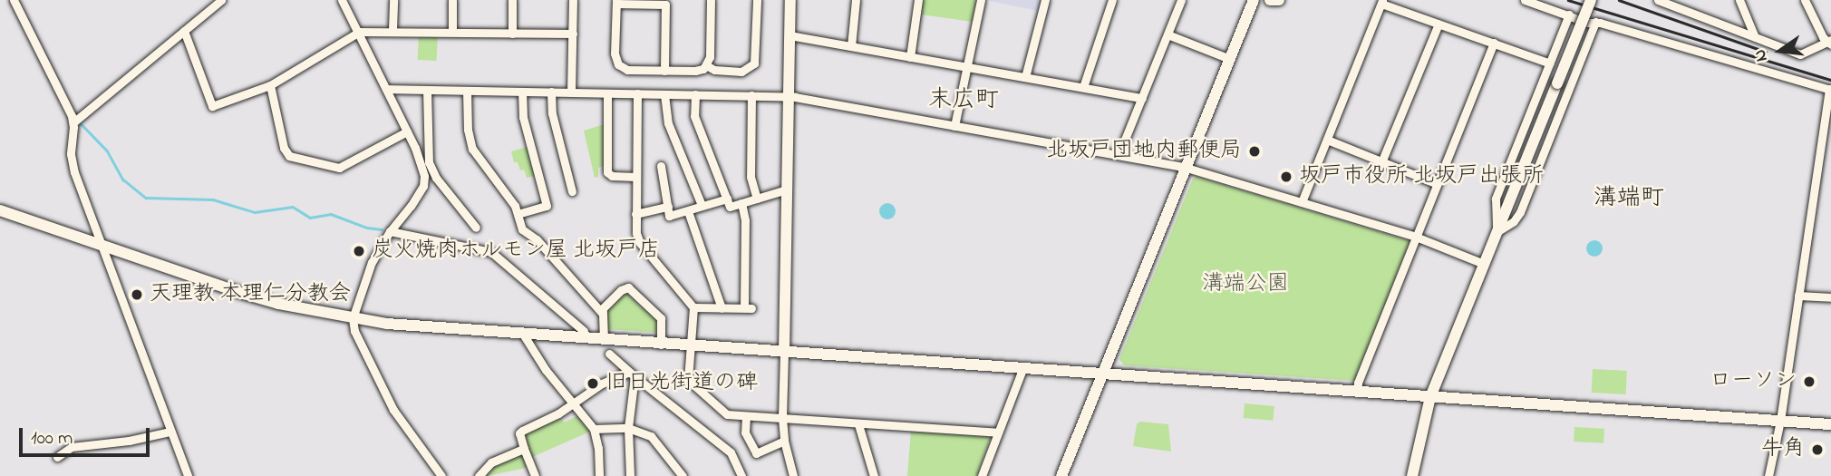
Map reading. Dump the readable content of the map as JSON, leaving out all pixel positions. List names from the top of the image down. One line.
{"districts":["末広町","溝端町"],"parks":["溝端公園"],"places":["北坂戸団地内郵便局","坂戸市役所 北坂戸出張所","炭火焼肉ホルモン屋 北坂戸店","天理教 本理仁分教会","ローソン","旧日光街道の碑","牛角"],"scale_bar":"100 m","north":"left"}
